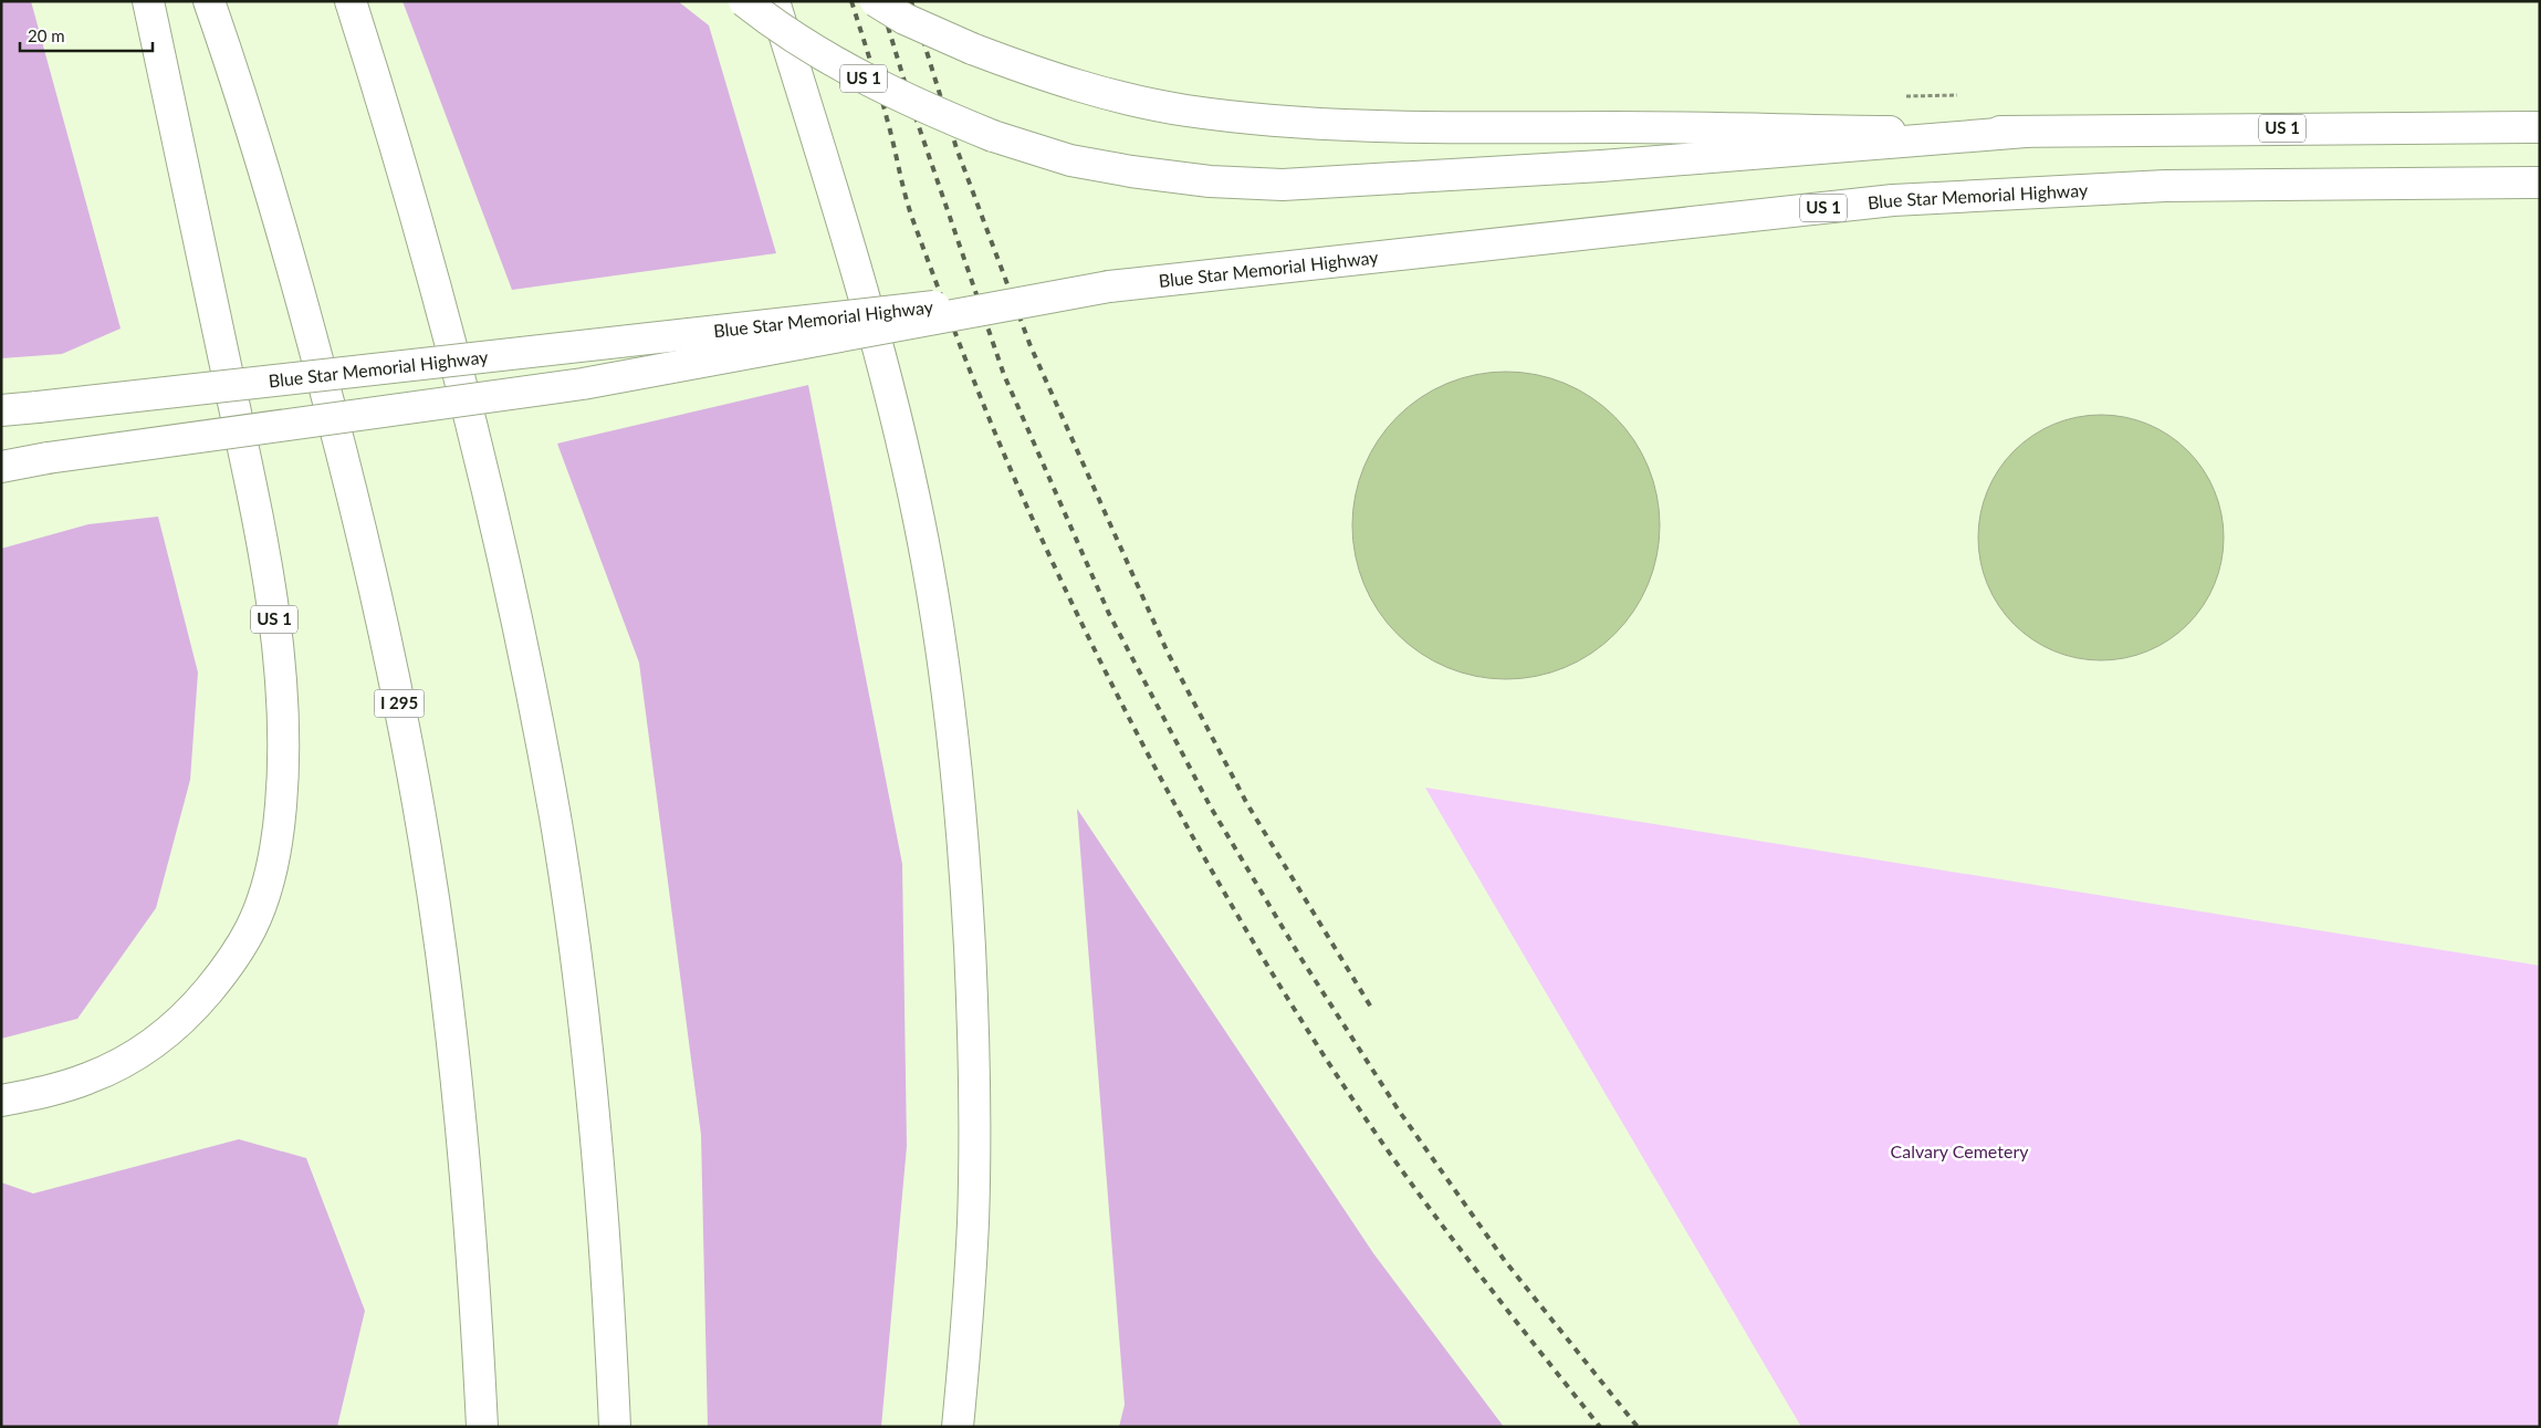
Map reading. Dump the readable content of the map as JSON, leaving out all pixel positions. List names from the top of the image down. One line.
{"streets":{"main road":["US 1","Blue Star Memorial Highway","I 295"]},"crossings":[["US 1","Blue Star Memorial Highway"]],"parks":["Calvary Cemetery"],"scale_bar":"20 m"}
